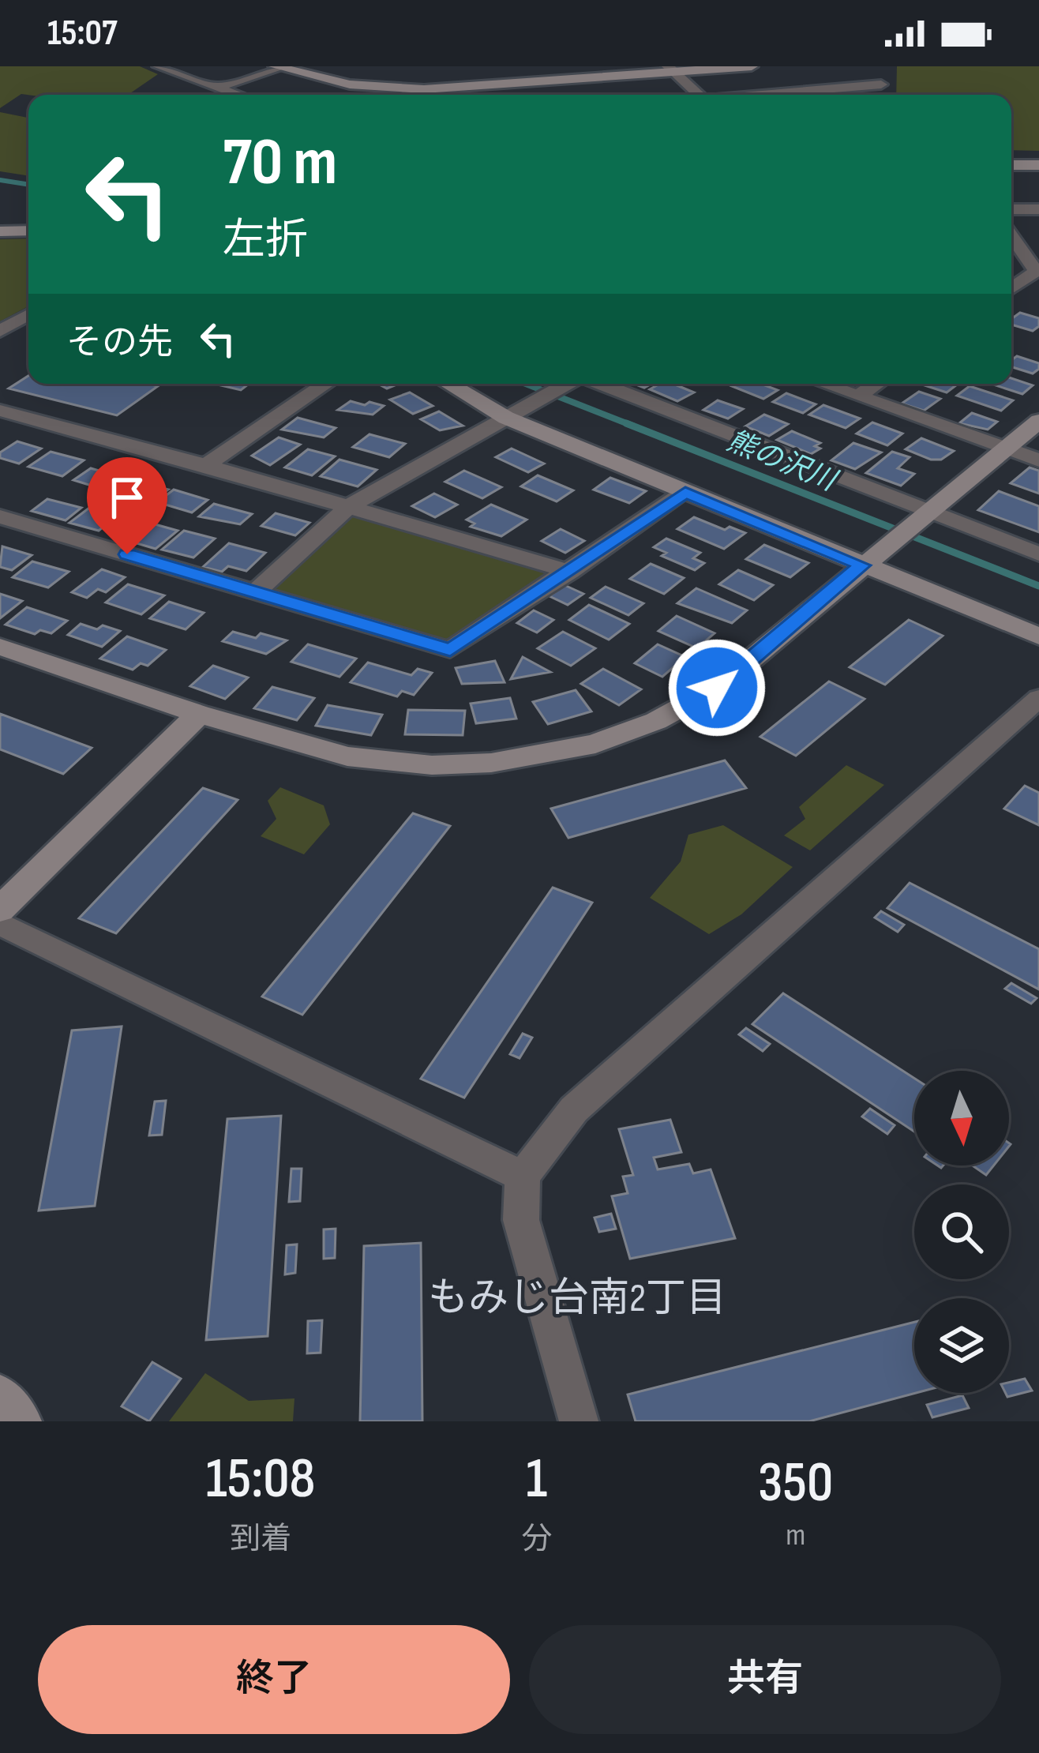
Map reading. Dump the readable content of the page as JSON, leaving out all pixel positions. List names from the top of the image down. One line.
{"districts":["もみじ台南2丁目"],"water":["熊の沢川"],"north":"bottom","page":{"status":"15:07","turn":["70 m","左折"],"then":"その先","eta":["15:08","到着","1","分","350","m"],"buttons":["終了","共有"]}}
